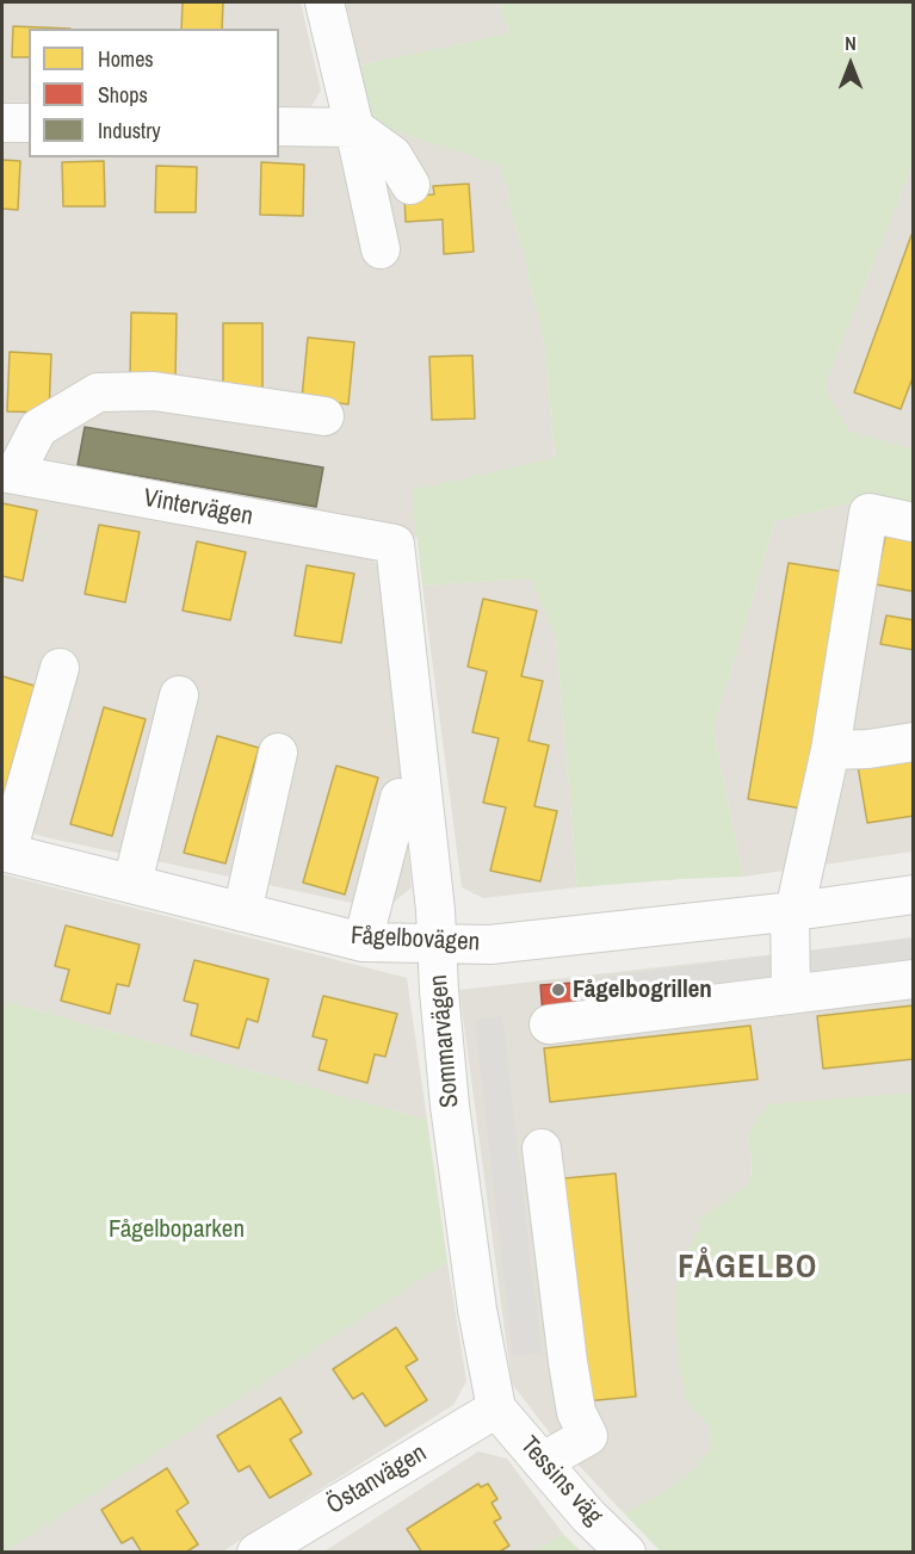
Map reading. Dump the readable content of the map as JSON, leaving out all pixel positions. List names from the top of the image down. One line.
{"streets":{"street":["Vintervägen","Fågelbovägen","Sommarvägen","Östanvägen","Tessins väg"]},"crossings":[["Vintervägen","Sommarvägen"],["Fågelbovägen","Sommarvägen"],["Sommarvägen","Östanvägen"],["Sommarvägen","Tessins väg"],["Östanvägen","Tessins väg"]],"districts":["FÅGELBO"],"parks":["Fågelboparken"],"places":["Fågelbogrillen"],"legend":["Homes","Shops","Industry"],"north":"top"}
